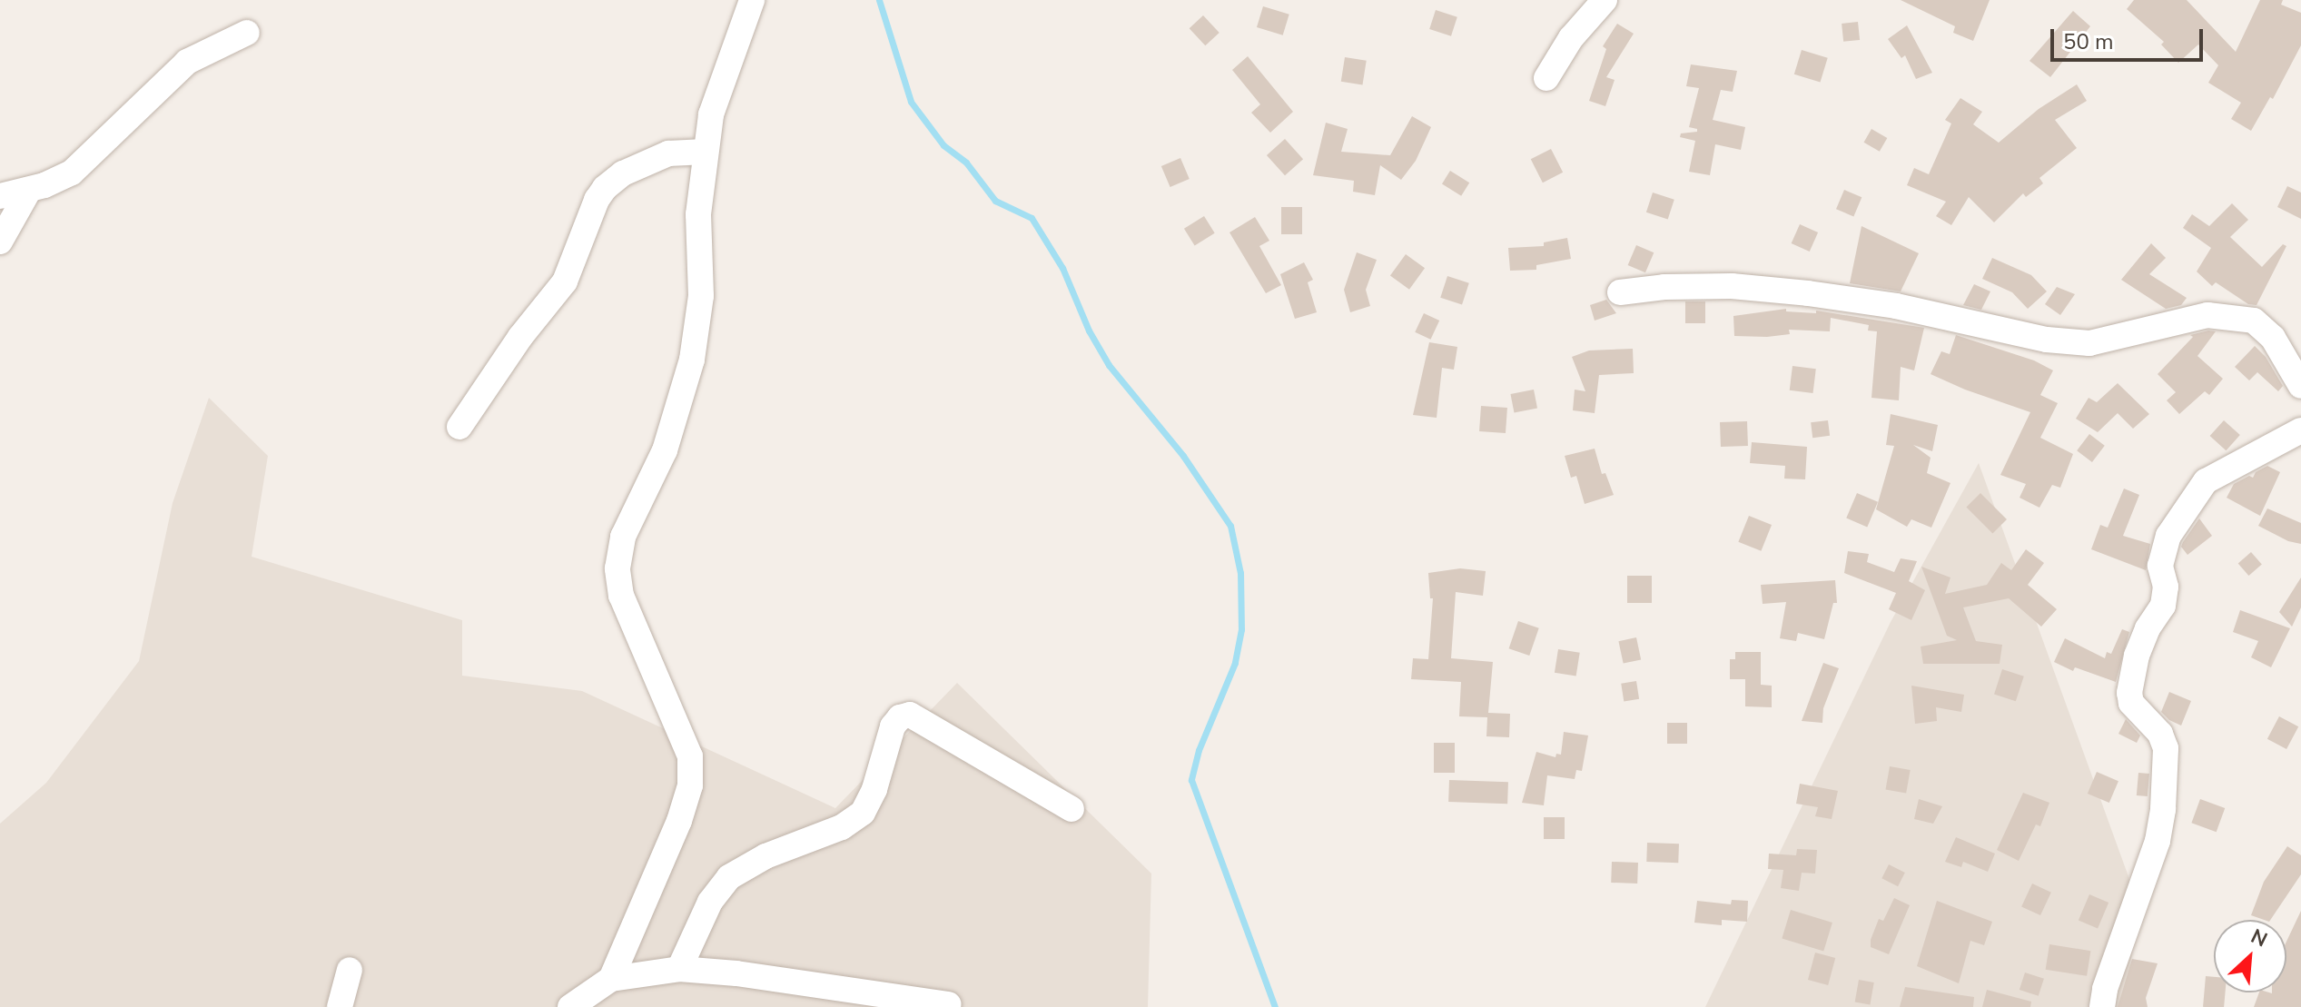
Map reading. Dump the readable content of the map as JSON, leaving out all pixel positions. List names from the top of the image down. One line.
{"scale_bar":"50 m","north":"top right"}
